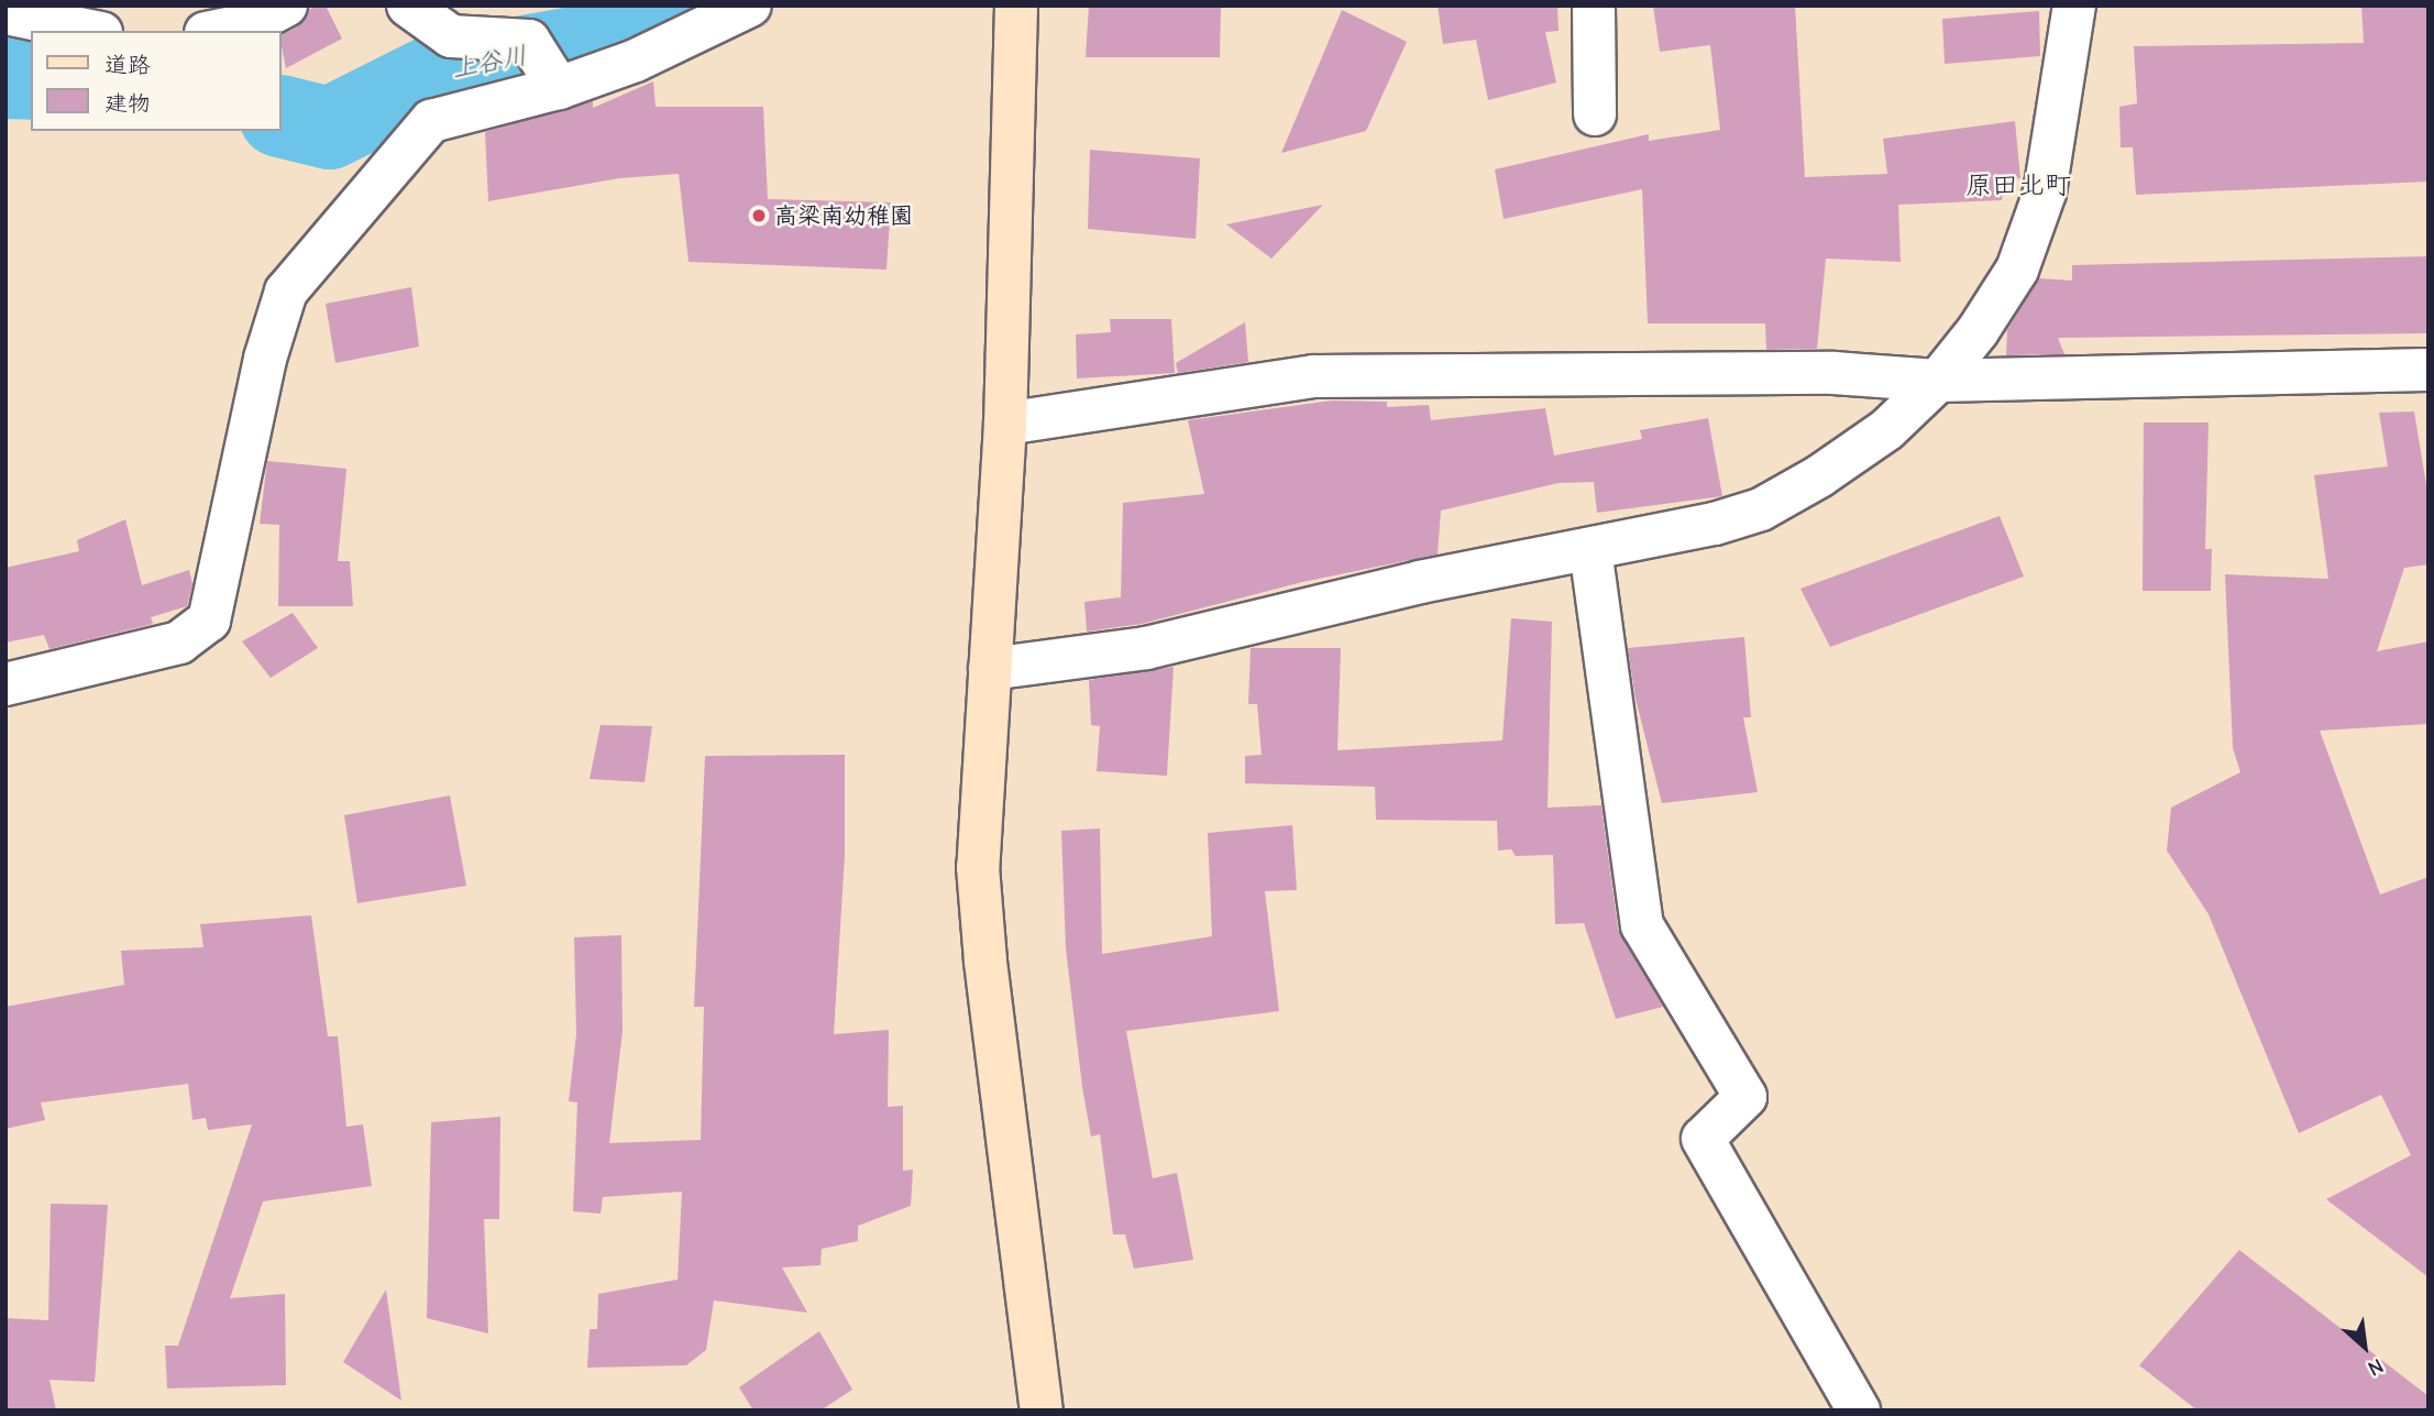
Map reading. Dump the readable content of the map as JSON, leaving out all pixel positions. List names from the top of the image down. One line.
{"districts":["原田北町"],"water":["上谷川"],"places":["高梁南幼稚園"],"legend":["道路","建物"],"north":"bottom right"}
